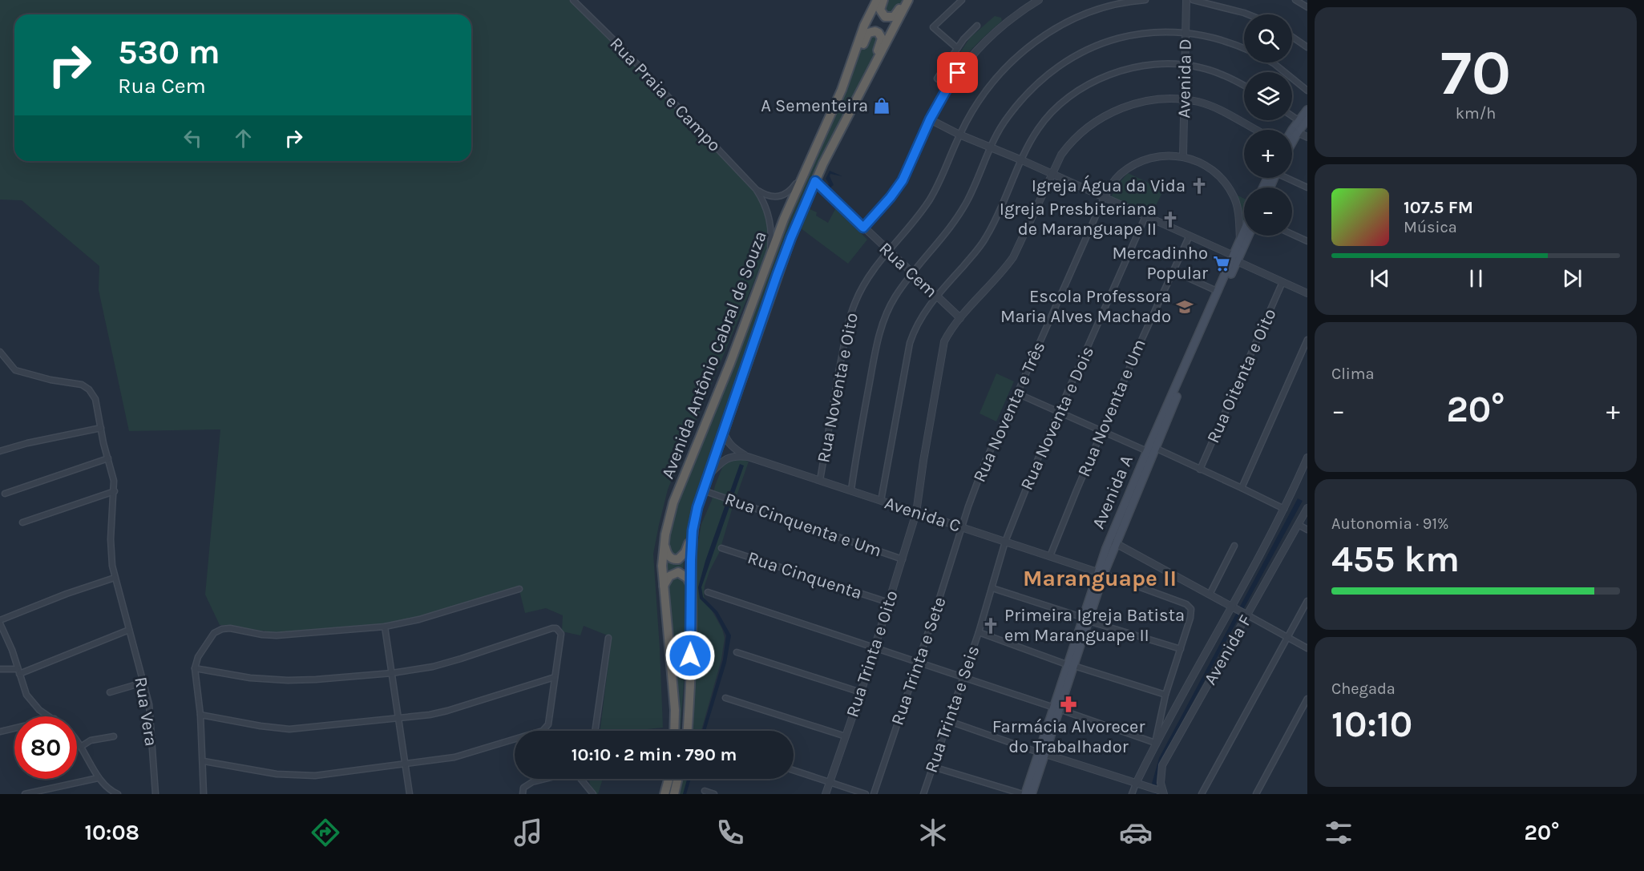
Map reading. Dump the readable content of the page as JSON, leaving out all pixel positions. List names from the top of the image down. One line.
{"streets":{"highway":["Avenida Antônio Cabral de Souza"],"main road":["Avenida A"],"street":["Avenida D","Rua Praia e Campo","Rua Cem","Rua Oitenta e Oito","Rua Noventa e Oito","Rua Noventa e Um","Rua Noventa e Três","Rua Noventa e Dois","Avenida C","Rua Cinquenta e Um","Rua Cinquenta","Avenida F","Rua Trinta e Oito","Rua Trinta e Sete","Rua Trinta e Seis","Rua Vera"]},"crossings":[["Avenida D","Rua Noventa e Três"],["Avenida D","Rua Trinta e Oito"],["Rua Praia e Campo","Avenida Antônio Cabral de Souza"],["Rua Cem","Avenida Antônio Cabral de Souza"],["Rua Cem","Rua Noventa e Oito"],["Rua Cem","Rua Trinta e Oito"],["Avenida Antônio Cabral de Souza","Rua Cinquenta e Um"],["Rua Noventa e Oito","Avenida C"],["Rua Noventa e Um","Avenida C"],["Rua Noventa e Três","Avenida A"],["Rua Noventa e Três","Avenida C"],["Rua Noventa e Três","Rua Trinta e Sete"],["Rua Noventa e Dois","Avenida C"],["Rua Noventa e Dois","Rua Trinta e Seis"],["Avenida A","Avenida C"],["Avenida C","Rua Trinta e Oito"],["Avenida C","Rua Trinta e Sete"],["Avenida C","Rua Trinta e Seis"],["Rua Cinquenta e Um","Rua Trinta e Oito"],["Rua Cinquenta","Rua Trinta e Oito"]],"districts":["Maranguape II"],"places":{"shop":["A Sementeira"],"church":["Igreja Água da Vida","Igreja Presbiteriana de Maranguape II","Primeira Igreja Batista em Maranguape II"],"supermarket":["Mercadinho Popular"],"school or university":["Escola Professora Maria Alves Machado"],"pharmacy":["Farmácia Alvorecer do Trabalhador"]},"page":{"tile":[["70","km/h"],"Clima",["Autonomia · 91%","455 km"],["Chegada","10:10"]],"map_buttons":["+","−"],"turn":["530 m","Rua Cem"],"song":["107.5 FM","Música"],"heat":["−","20°","+"],"limit":"80","trip":"10:10 · 2 min · 790 m","tabs":["10:08","20°"]}}
